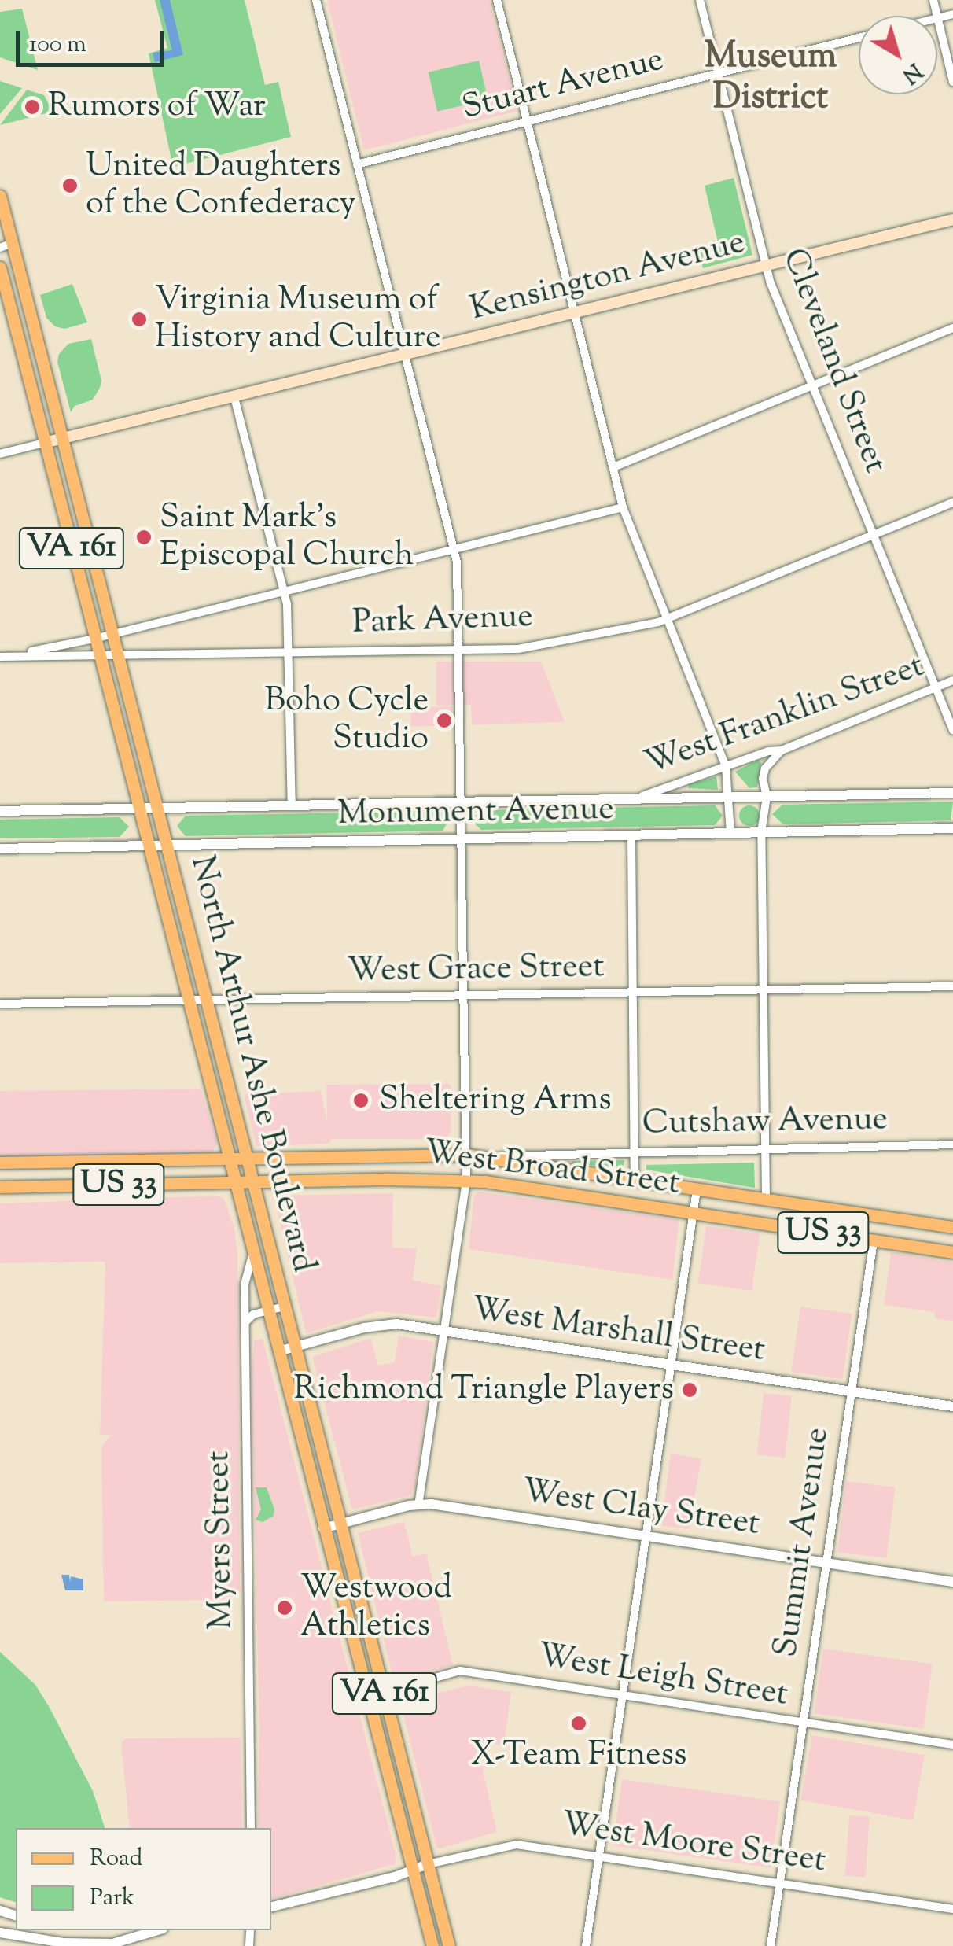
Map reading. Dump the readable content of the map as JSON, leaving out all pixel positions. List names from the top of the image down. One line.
{"streets":{"main road":["Kensington Avenue","VA 161","North Arthur Ashe Boulevard","West Broad Street","US 33"],"street":["Stuart Avenue","Cleveland Street","Park Avenue","West Franklin Street","Monument Avenue","West Grace Street","Cutshaw Avenue","West Marshall Street","West Clay Street","Myers Street","Summit Avenue","West Leigh Street","West Moore Street"]},"crossings":[["Stuart Avenue","Cleveland Street"],["Kensington Avenue","Cleveland Street"],["Kensington Avenue","North Arthur Ashe Boulevard"],["Cleveland Street","Park Avenue"],["Cleveland Street","West Franklin Street"],["Park Avenue","North Arthur Ashe Boulevard"],["West Franklin Street","Monument Avenue"],["Monument Avenue","North Arthur Ashe Boulevard"],["West Grace Street","North Arthur Ashe Boulevard"],["North Arthur Ashe Boulevard","West Broad Street"],["North Arthur Ashe Boulevard","West Marshall Street"],["North Arthur Ashe Boulevard","West Clay Street"],["North Arthur Ashe Boulevard","Myers Street"],["North Arthur Ashe Boulevard","West Leigh Street"],["North Arthur Ashe Boulevard","West Moore Street"],["Cutshaw Avenue","West Broad Street"],["West Broad Street","Summit Avenue"],["West Marshall Street","Summit Avenue"],["West Clay Street","Summit Avenue"],["Summit Avenue","West Leigh Street"],["Summit Avenue","West Moore Street"]],"districts":["Museum District"],"places":["Rumors of War","United Daughters of the Confederacy","Virginia Museum of History and Culture","Saint Mark's Episcopal Church","Boho Cycle Studio","Sheltering Arms","Richmond Triangle Players","Westwood Athletics","X-Team Fitness"],"legend":["Road","Park"],"scale_bar":"100 m","north":"bottom right"}
